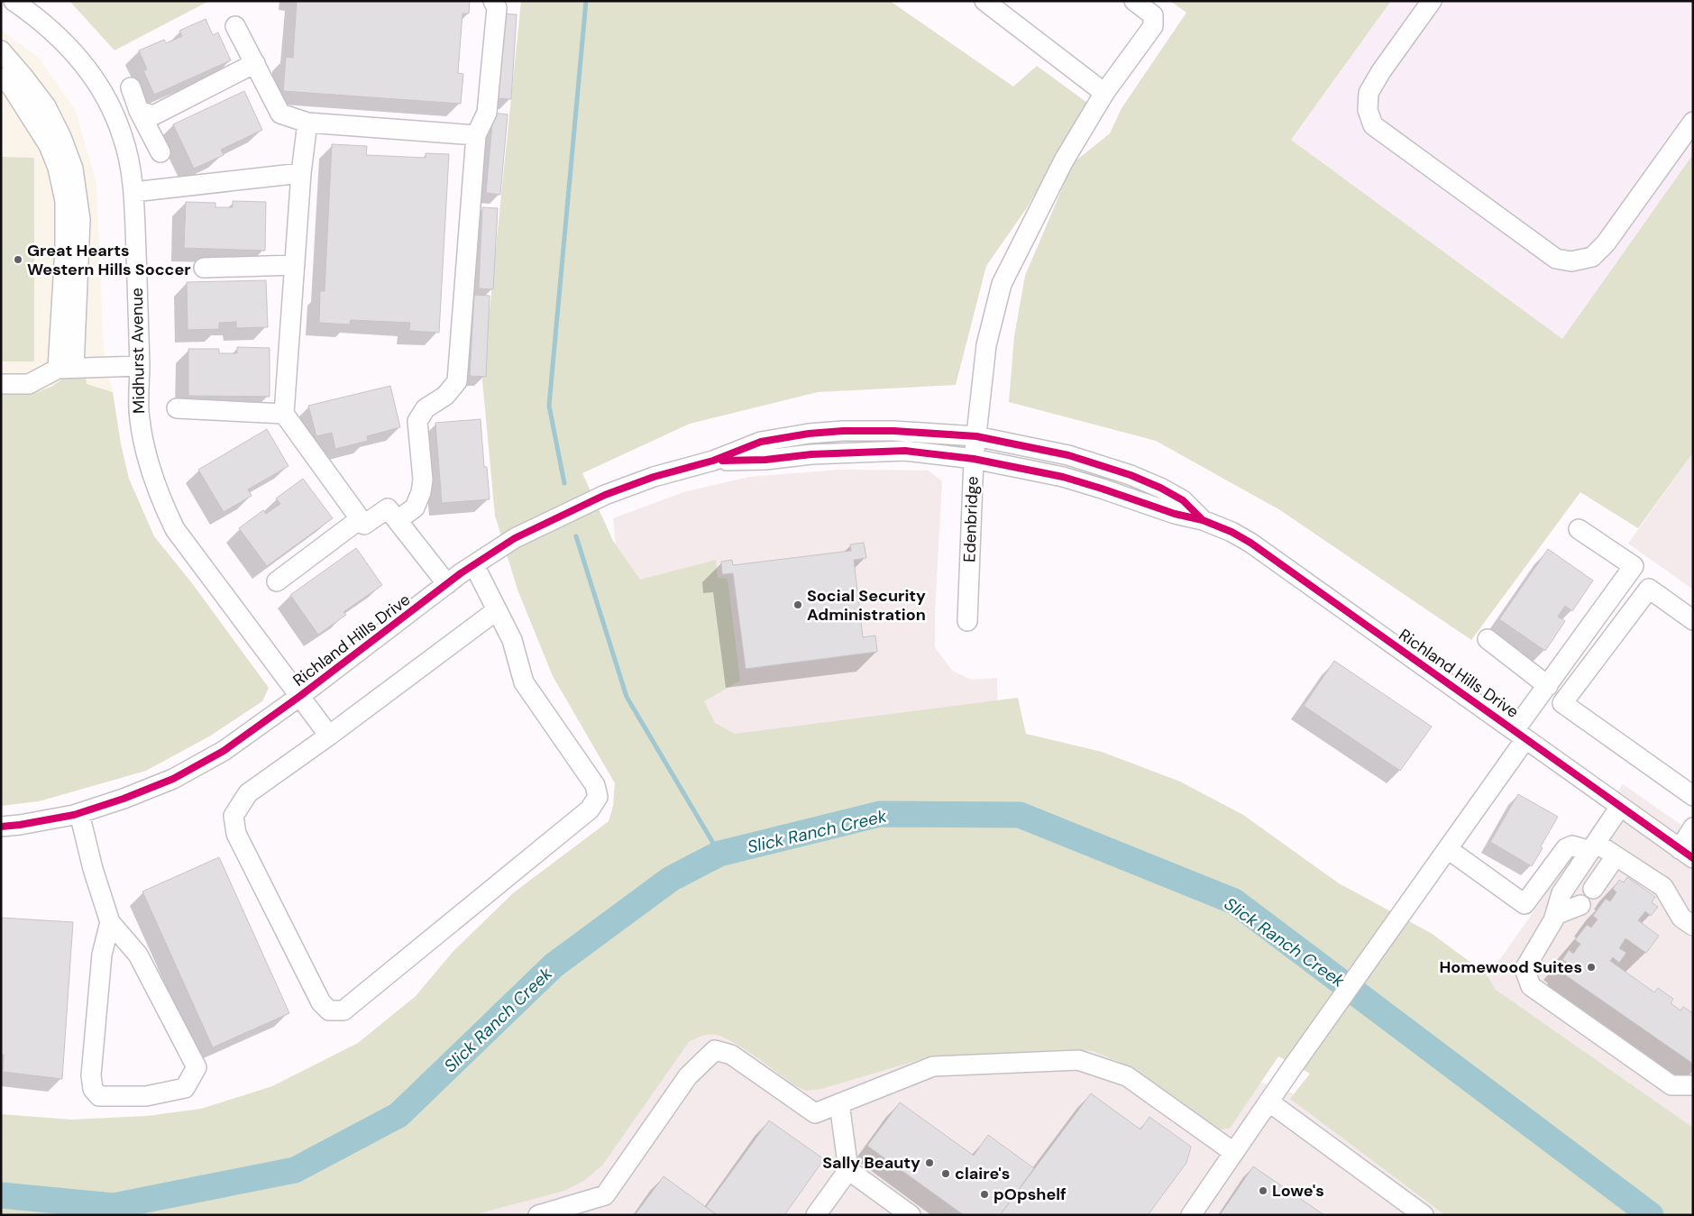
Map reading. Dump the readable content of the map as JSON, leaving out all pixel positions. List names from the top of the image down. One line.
{"streets":{"street":["Midhurst Avenue","Edenbridge","Richland Hills Drive"]},"crossings":[["Midhurst Avenue","Richland Hills Drive"],["Edenbridge","Richland Hills Drive"]],"water":["Slick Ranch Creek"],"places":["Great Hearts Western Hills Soccer","Social Security Administration","Homewood Suites","Sally Beauty","claire's","Lowe's","pOpshelf"]}
